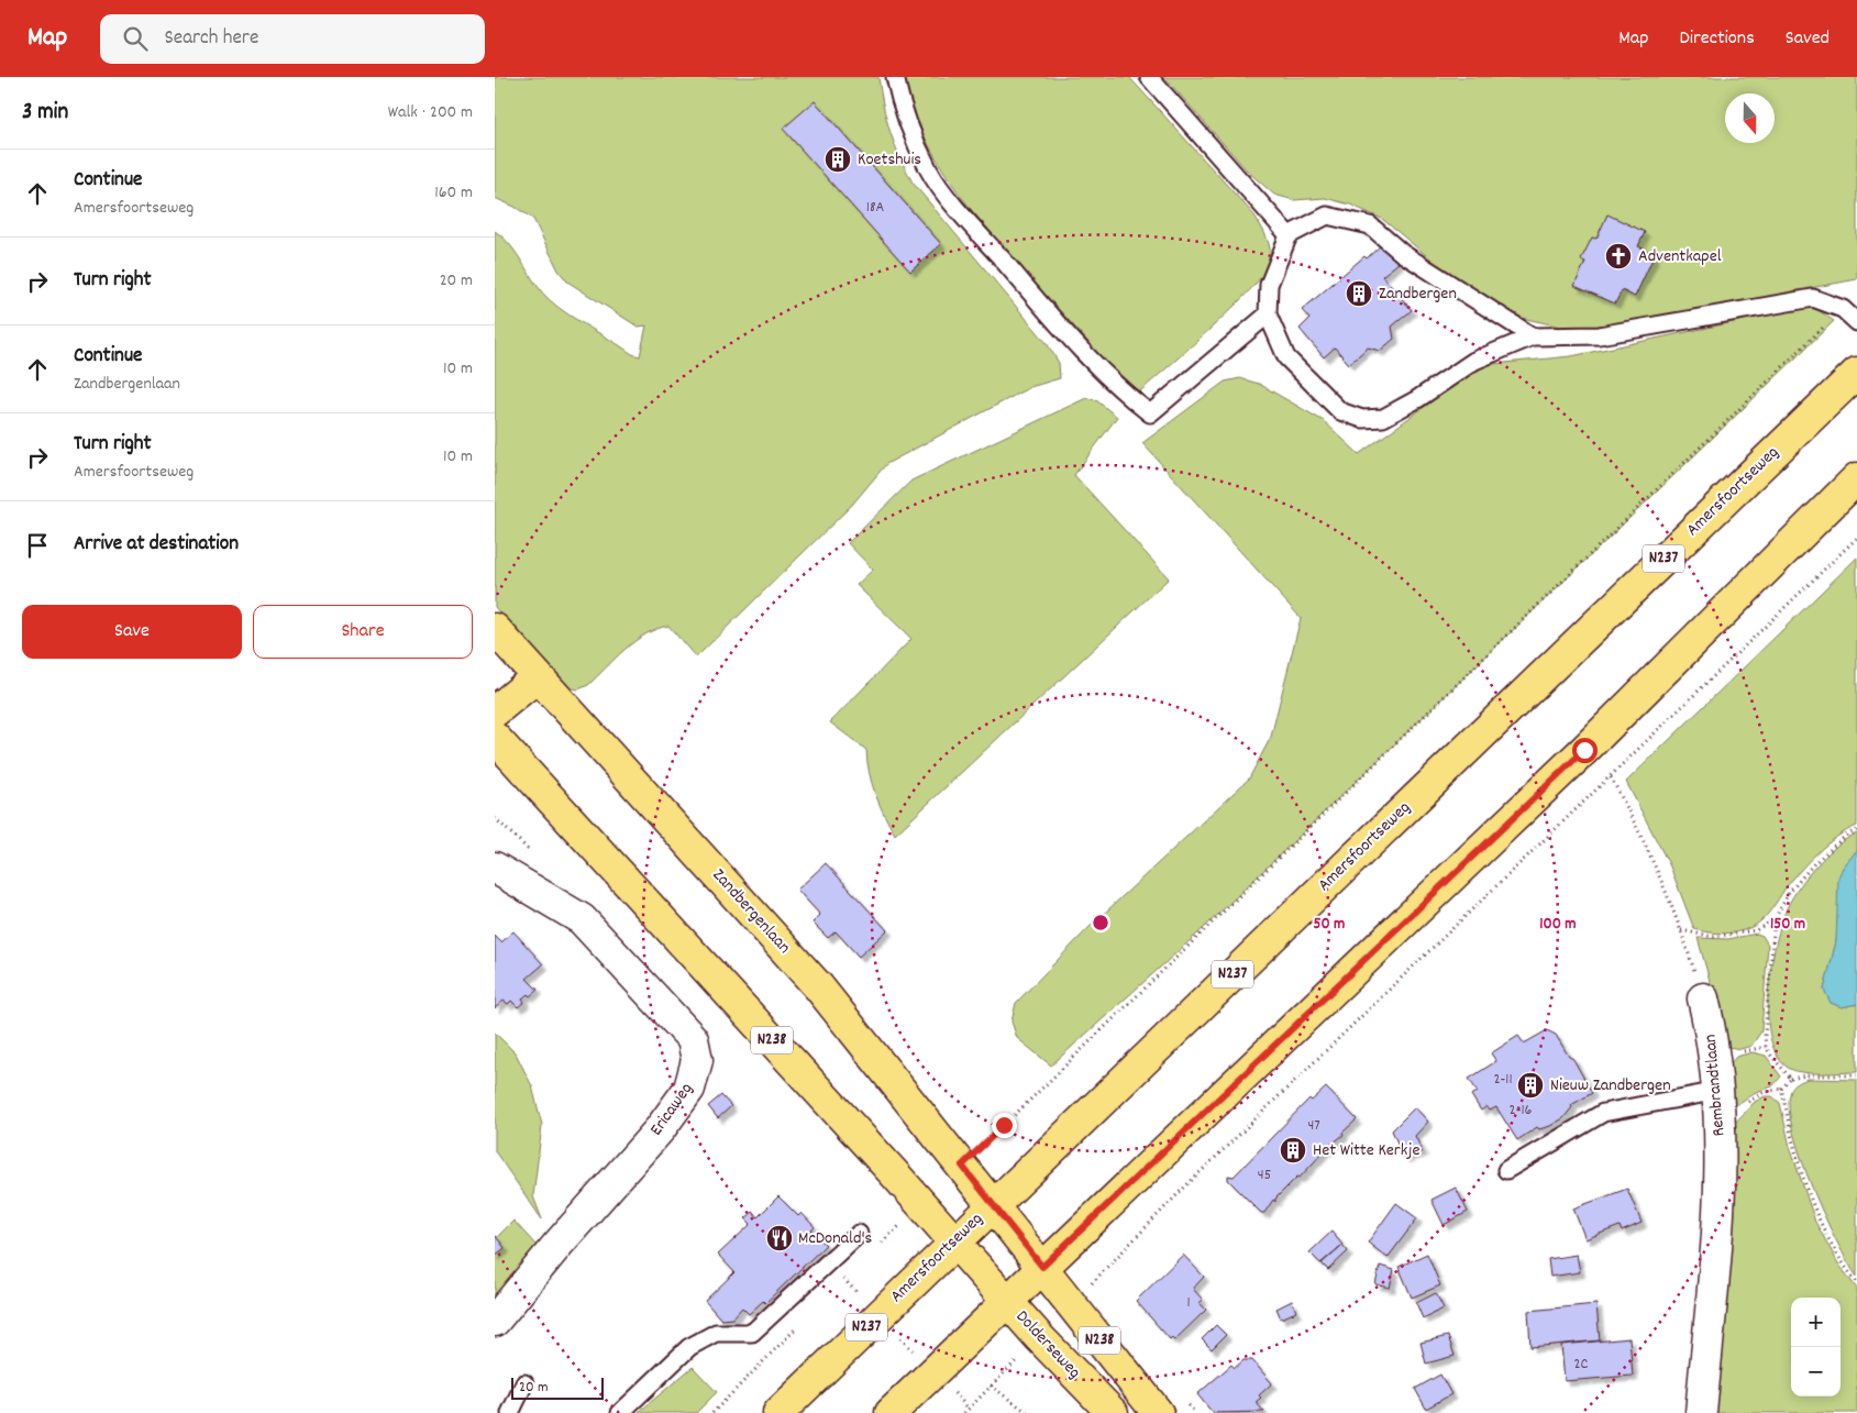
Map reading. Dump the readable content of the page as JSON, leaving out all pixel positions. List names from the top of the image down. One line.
{"streets":{"main road":["Amersfoortseweg","N237","Zandbergenlaan","N238","Dolderseweg"],"street":["Rembrandtlaan","Ericaweg"]},"crossings":[["Amersfoortseweg","Zandbergenlaan"],["Amersfoortseweg","N238"],["Zandbergenlaan","N238"],["N238","Dolderseweg"]],"places":{"building":["Koetshuis","Zandbergen","Nieuw Zandbergen","Het Witte Kerkje"],"church":["Adventkapel"],"restaurant":["McDonald's"]},"house_numbers":["18A","2-11","2-16","47","45","1","2C"],"scale_bar":"20 m","north":"bottom","page":{"header":"Map","search":"Search here","nav":["Map","Directions","Saved"],"heading":["3 min","Walk · 200 m"],"list":[["Continue","Amersfoortseweg","160 m"],["Turn right","20 m"],["Continue","Zandbergenlaan","10 m"],["Turn right","Amersfoortseweg","10 m"],"Arrive at destination"],"buttons":["Save","Share"],"map_buttons":["+","−"],"scale":"20 m"},"rings":["50 m","100 m","150 m"]}
